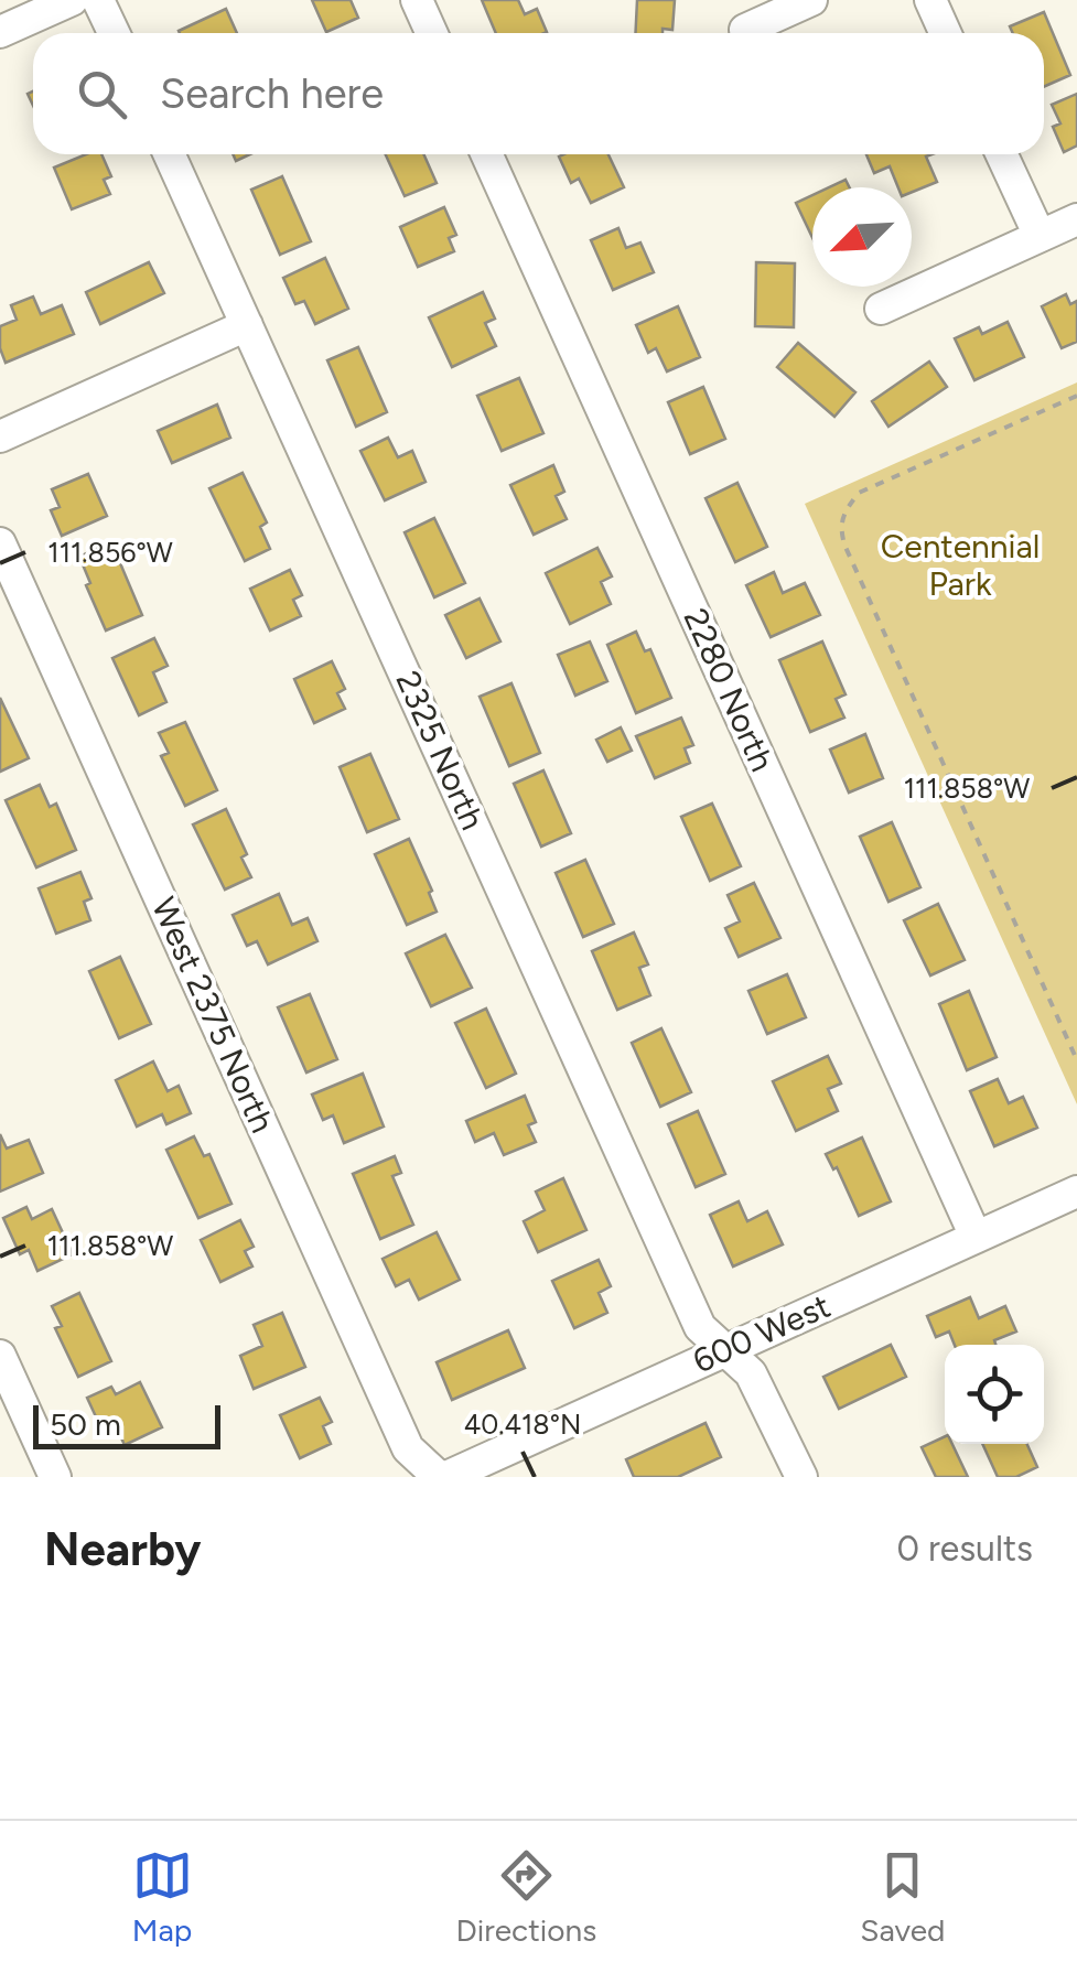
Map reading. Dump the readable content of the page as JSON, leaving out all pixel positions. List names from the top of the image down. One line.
{"streets":{"street":["2280 North","2325 North","West 2375 North","600 West"]},"crossings":[["2280 North","600 West"],["2325 North","600 West"],["West 2375 North","600 West"]],"parks":["Centennial Park"],"scale_bar":"50 m","north":"bottom left","page":{"search":"Search here","scale":"50 m","heading":["Nearby","0 results"],"nav":["Map","Directions","Saved"]},"coordinates":["111.856°W","111.858°W","40.418°N"]}
